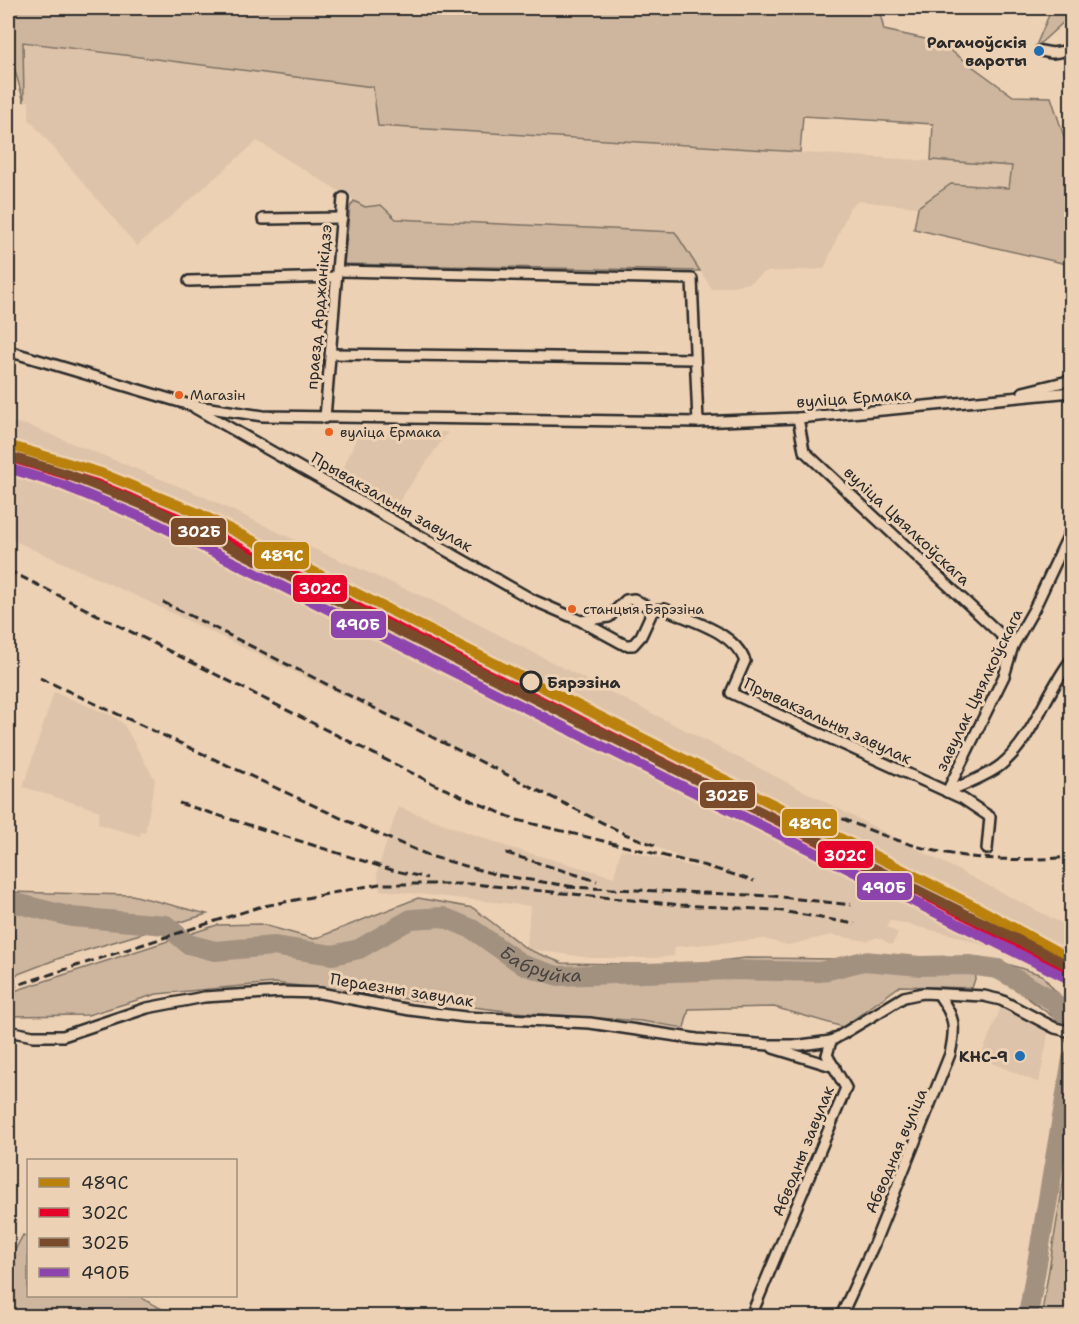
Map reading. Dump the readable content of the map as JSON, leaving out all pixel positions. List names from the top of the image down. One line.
{"streets":{"street":["праезд Арджанікідзэ","вуліца Ермака","Прывакзальны завулак","вуліца Цыялкоўскага","завулак Цыялкоўскага","Пераезны завулак","Абводны завулак","Абводная вуліца"]},"crossings":[["праезд Арджанікідзэ","вуліца Ермака"],["вуліца Ермака","Прывакзальны завулак"],["вуліца Ермака","вуліца Цыялкоўскага"],["Прывакзальны завулак","завулак Цыялкоўскага"],["вуліца Цыялкоўскага","завулак Цыялкоўскага"],["Пераезны завулак","Абводны завулак"]],"water":["Бабруйка"],"places":["Рагачоўскія вароты","Магазін","вуліца Ермака","станцыя Бярэзіна","Бярэзіна","КНС-9"],"lines":["transit line 489С","transit line 302Б","transit line 302С","transit line 490Б"],"legend":["489С","302С","302Б","490Б"]}
